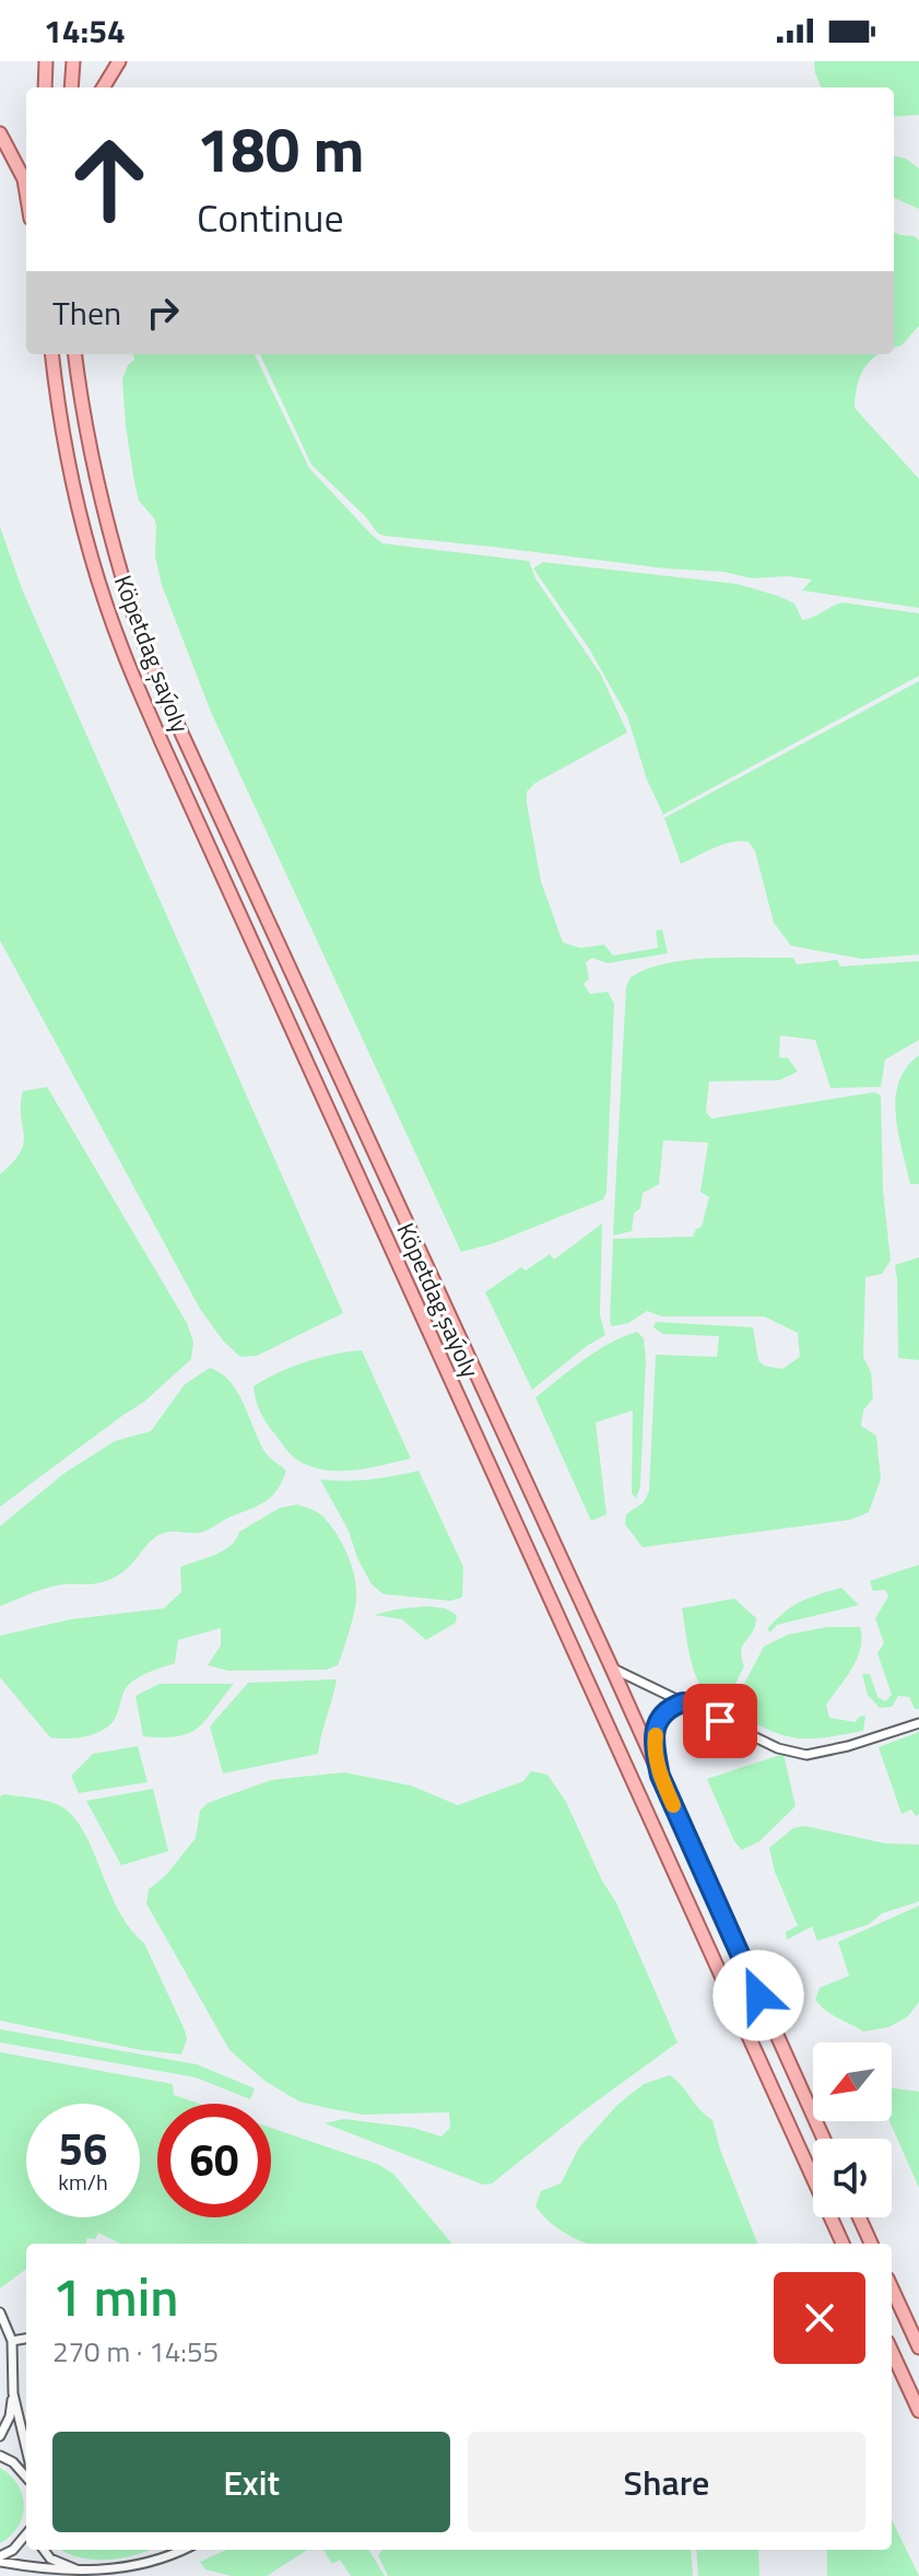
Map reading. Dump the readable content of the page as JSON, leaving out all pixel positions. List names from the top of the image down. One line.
{"streets":{"main road":["Köpetdag şaýoly"]},"north":"bottom left","page":{"status":"14:54","turn":["180 m","Continue"],"then":"Then","speed":"56 km/h","limit":"60","heading":["1 min","270 m · 14:55"],"buttons":["Exit","Share"]}}
